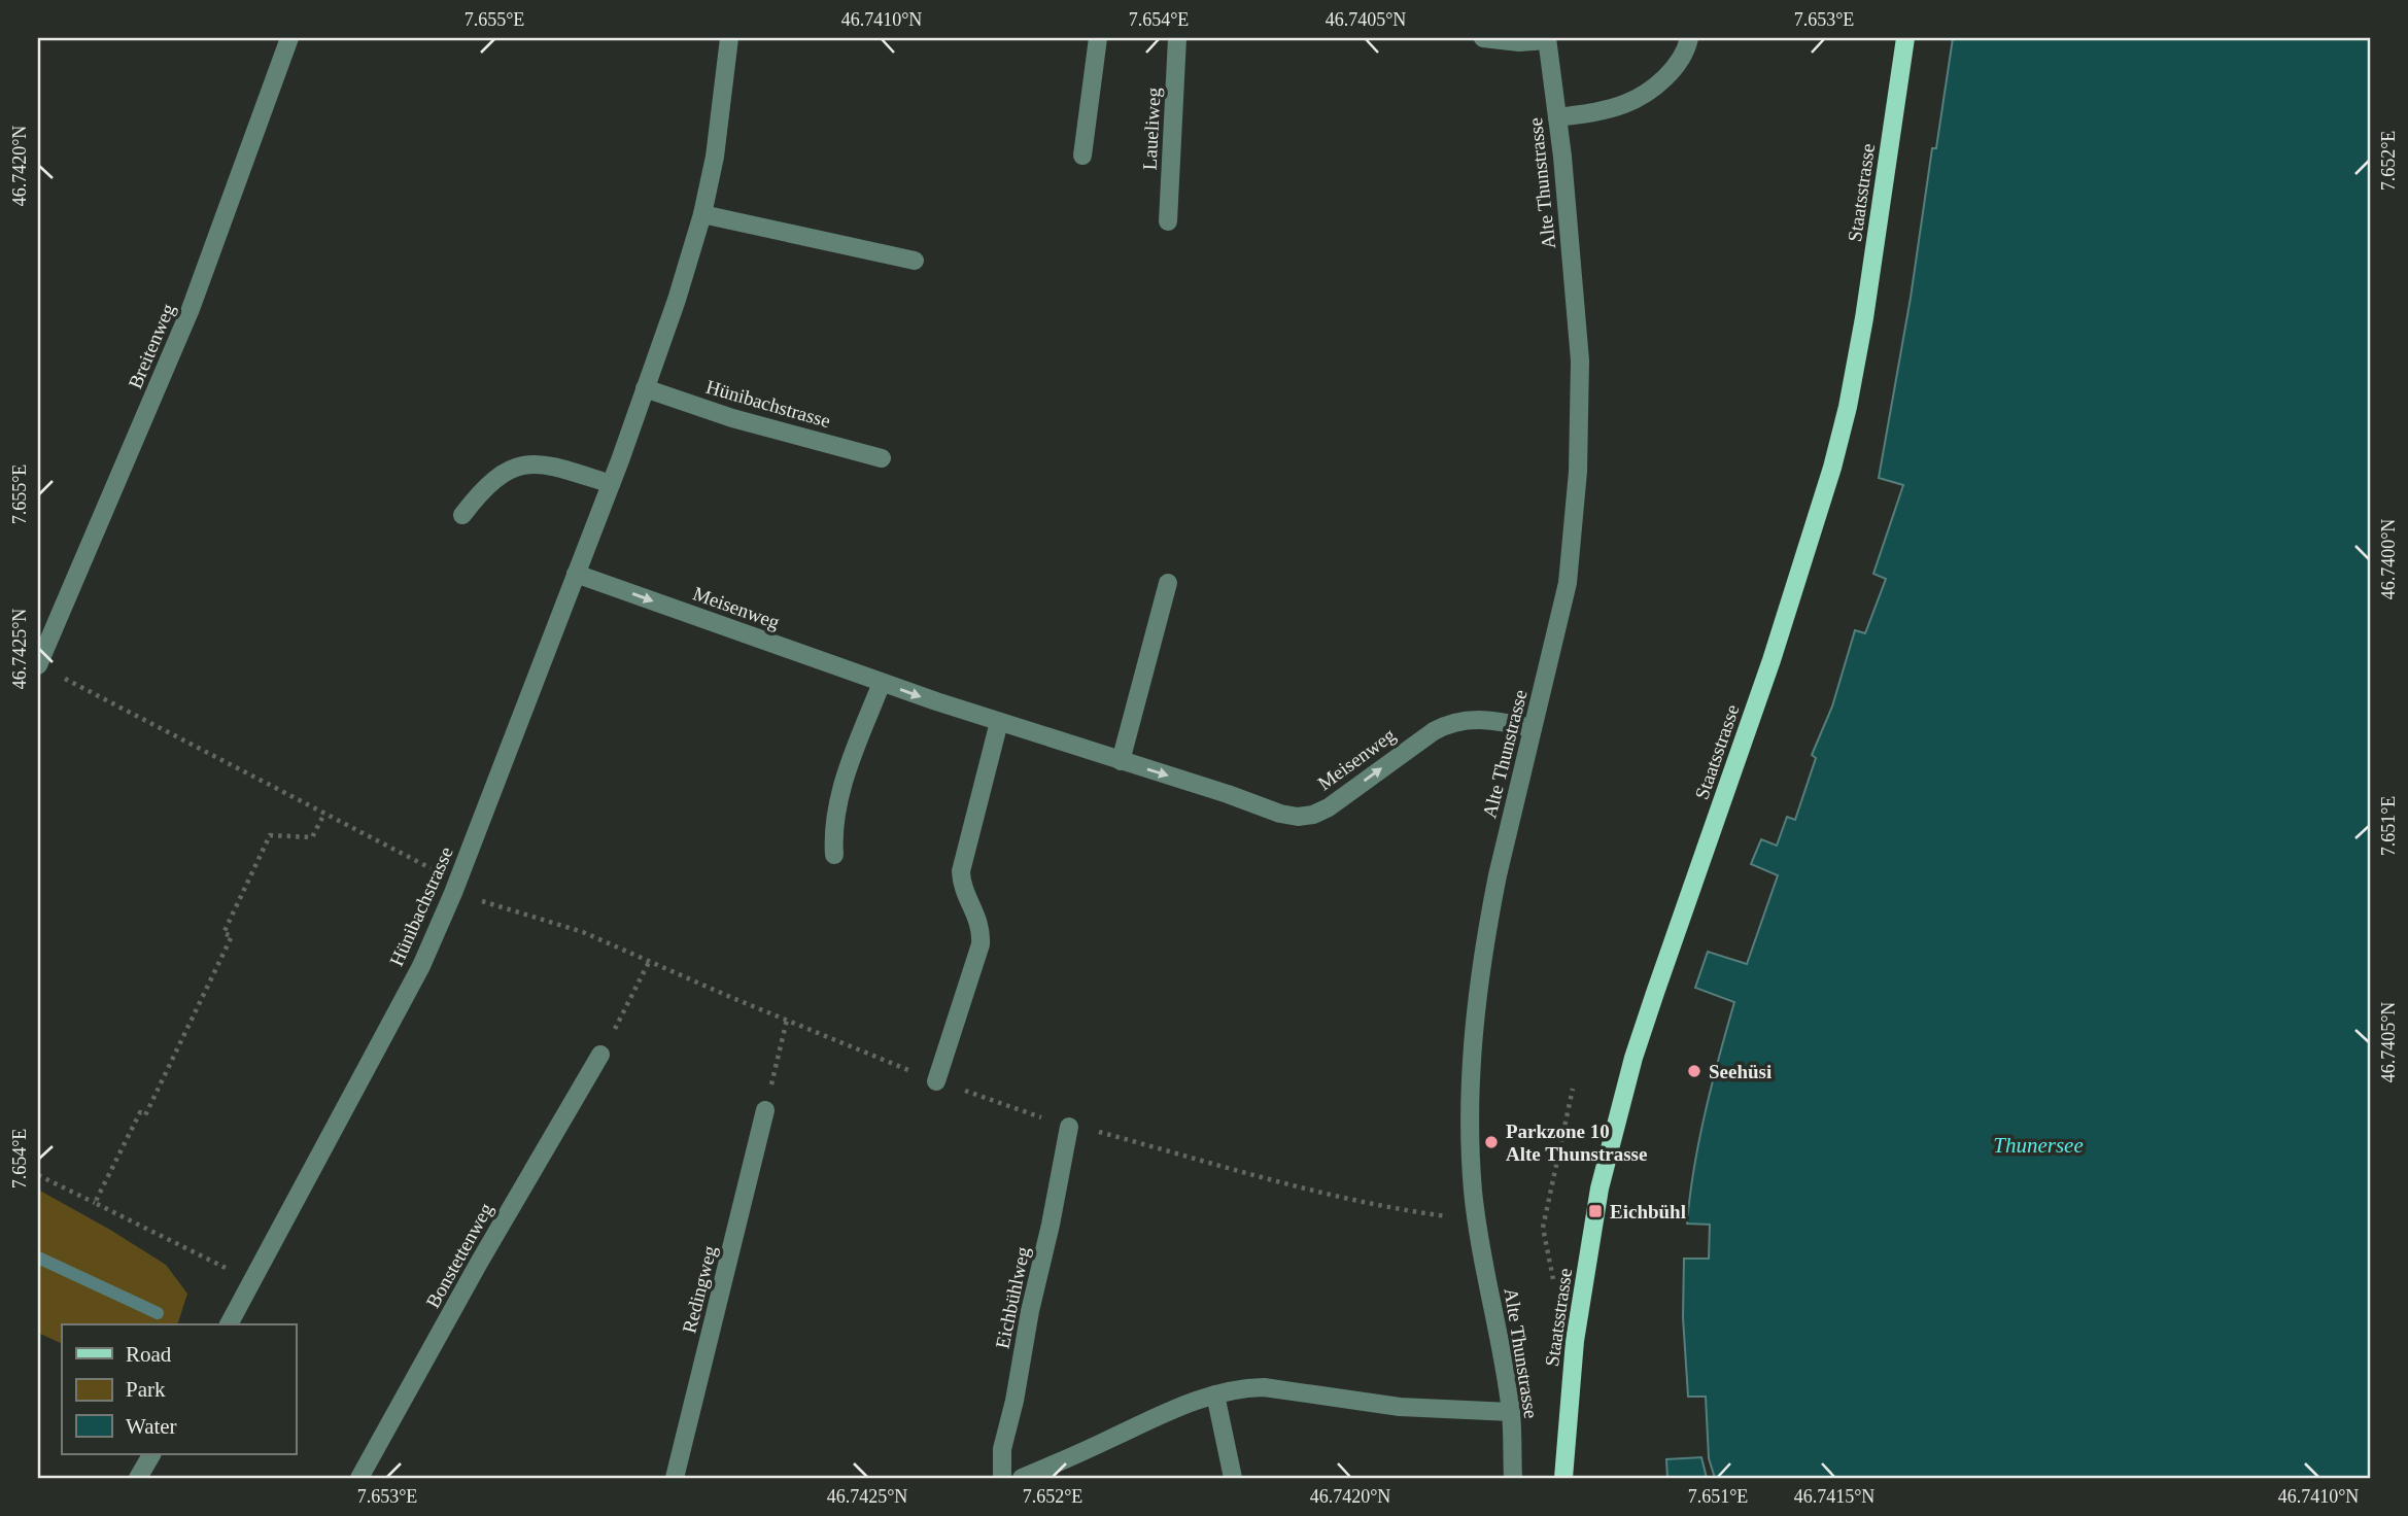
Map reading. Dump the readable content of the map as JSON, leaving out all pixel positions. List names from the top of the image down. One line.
{"streets":{"main road":["Staatsstrasse"],"street":["Laueliweg","Alte Thunstrasse","Breitenweg","Hünibachstrasse","Meisenweg","Bonstettenweg","Redingweg","Eichbühlweg"]},"crossings":[["Alte Thunstrasse","Meisenweg"],["Hünibachstrasse","Meisenweg"]],"one_way":["Meisenweg"],"water":["Thunersee"],"places":{"other":["Seehüsi","Parkzone 10 Alte Thunstrasse"],"transit":["Eichbühl"]},"legend":["Road","Park","Water"],"coordinates":["7.655°E","46.7410°N","7.654°E","46.7405°N","7.653°E","7.652°E","46.7420°N","46.7400°N","46.7425°N","7.651°E","46.7415°N"]}
